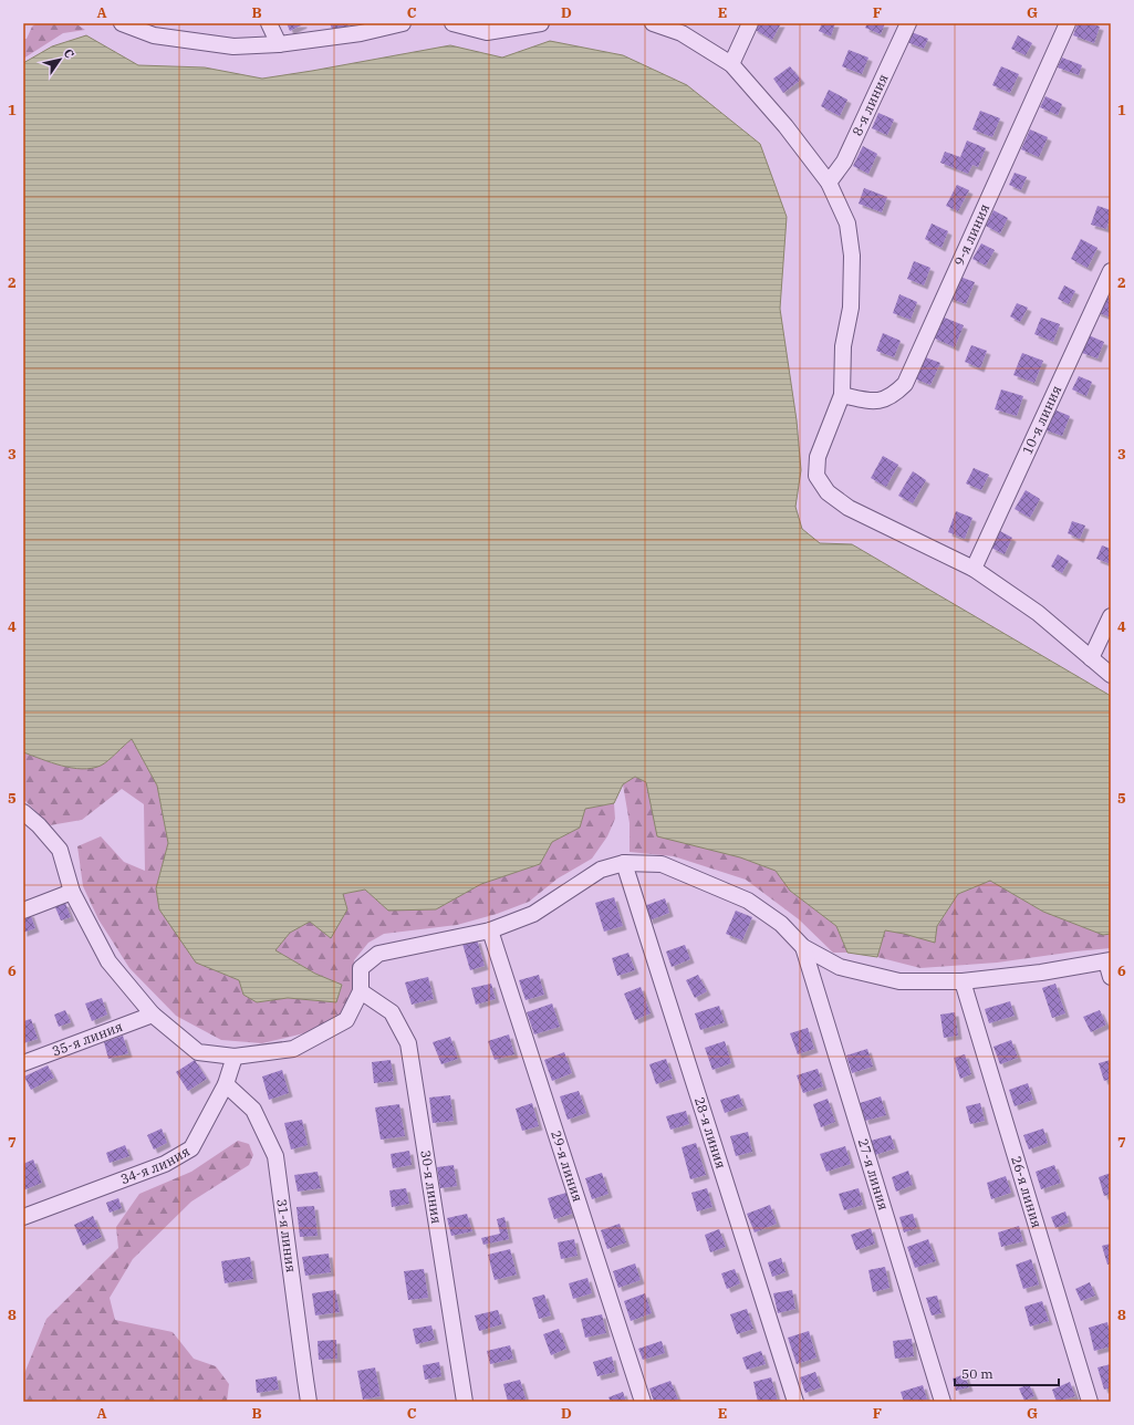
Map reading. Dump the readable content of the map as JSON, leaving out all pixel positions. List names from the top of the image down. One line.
{"streets":{"street":["8-я линия","9-я линия","10-я линия","35-я линия","28-я линия","34-я линия","29-я линия","27-я линия","30-я линия","26-я линия","31-я линия"]},"crossings":[["34-я линия","31-я линия"]],"scale_bar":"50 m","north":"top right","grid":{"columns":["A","B","C","D","E","F","G"],"rows":["1","2","3","4","5","6","7","8"]}}
